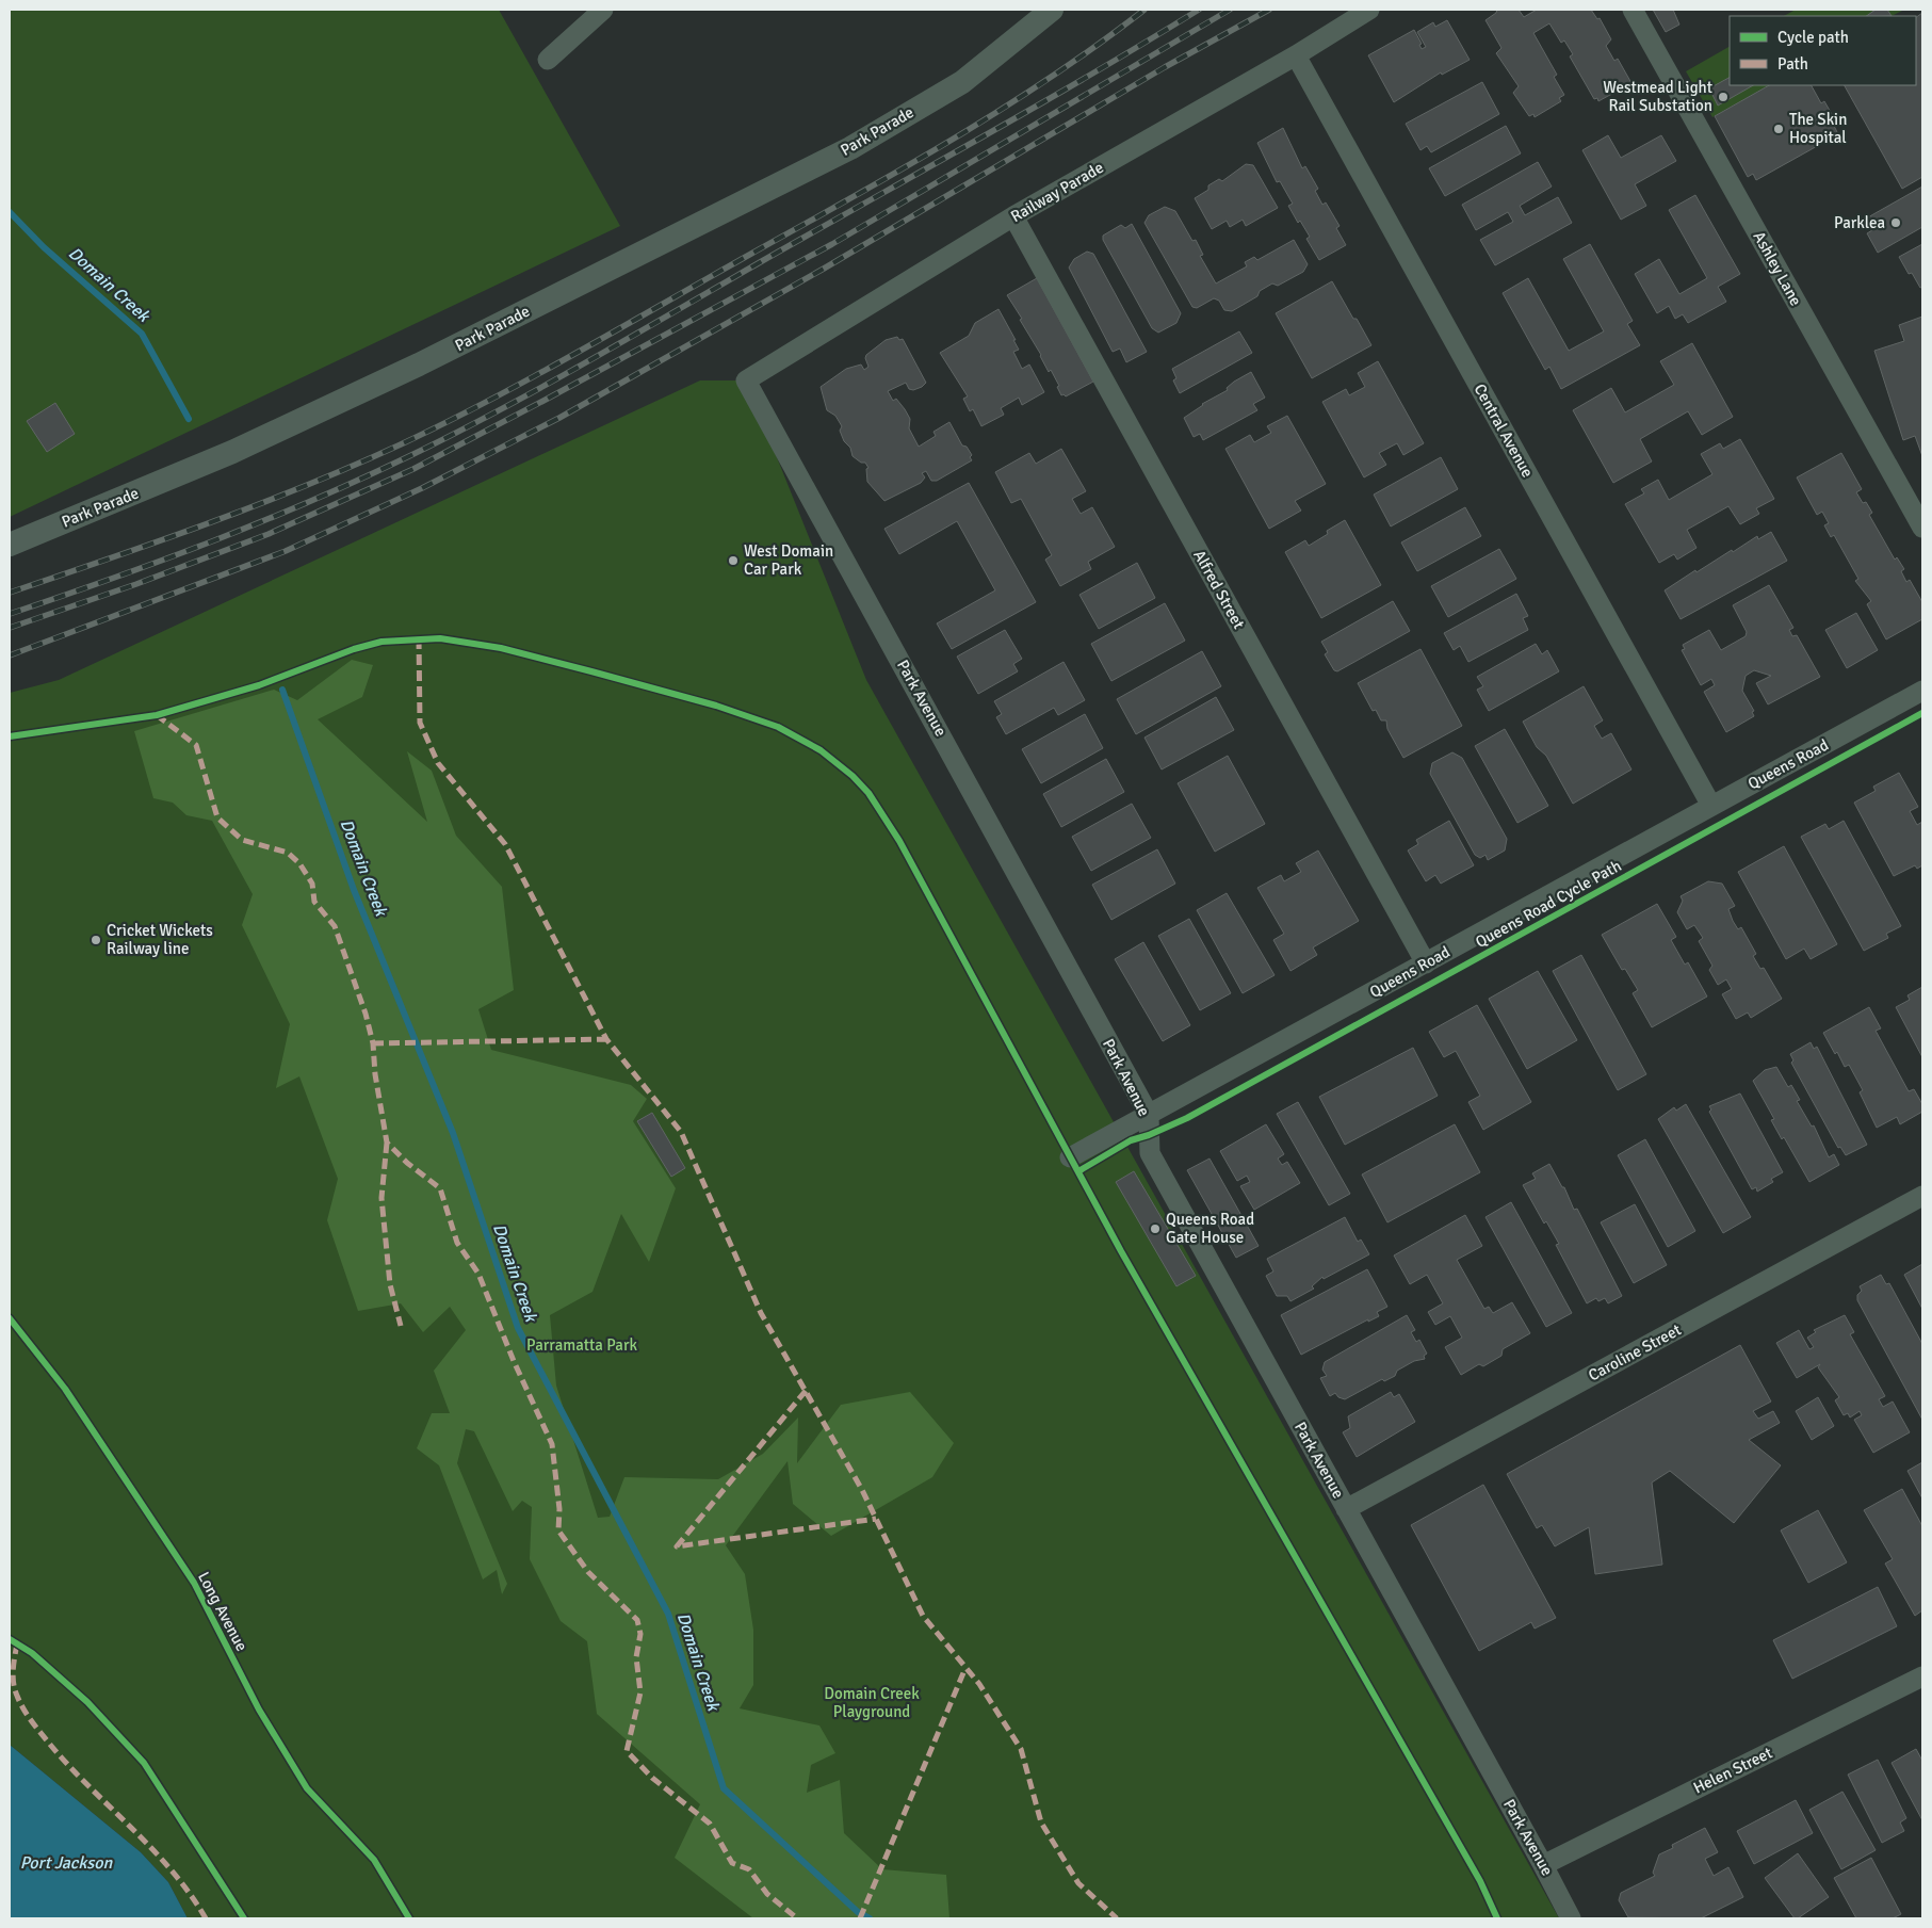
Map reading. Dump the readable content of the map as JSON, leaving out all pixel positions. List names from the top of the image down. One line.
{"streets":{"street":["Park Parade","Railway Parade","Ashley Lane","Central Avenue","Alfred Street","Park Avenue","Queens Road","Caroline Street","Helen Street"],"cycle path":["Queens Road Cycle Path","Long Avenue"]},"crossings":[["Railway Parade","Central Avenue"],["Railway Parade","Alfred Street"],["Railway Parade","Park Avenue"],["Central Avenue","Queens Road"],["Alfred Street","Queens Road"],["Park Avenue","Queens Road"],["Park Avenue","Caroline Street"],["Park Avenue","Helen Street"]],"water":["Domain Creek","Port Jackson"],"parks":["Parramatta Park","Domain Creek Playground"],"places":["Westmead Light Rail Substation","The Skin Hospital","Parklea","West Domain Car Park","Cricket Wickets Railway line","Queens Road Gate House"],"legend":["Cycle path","Path"]}
